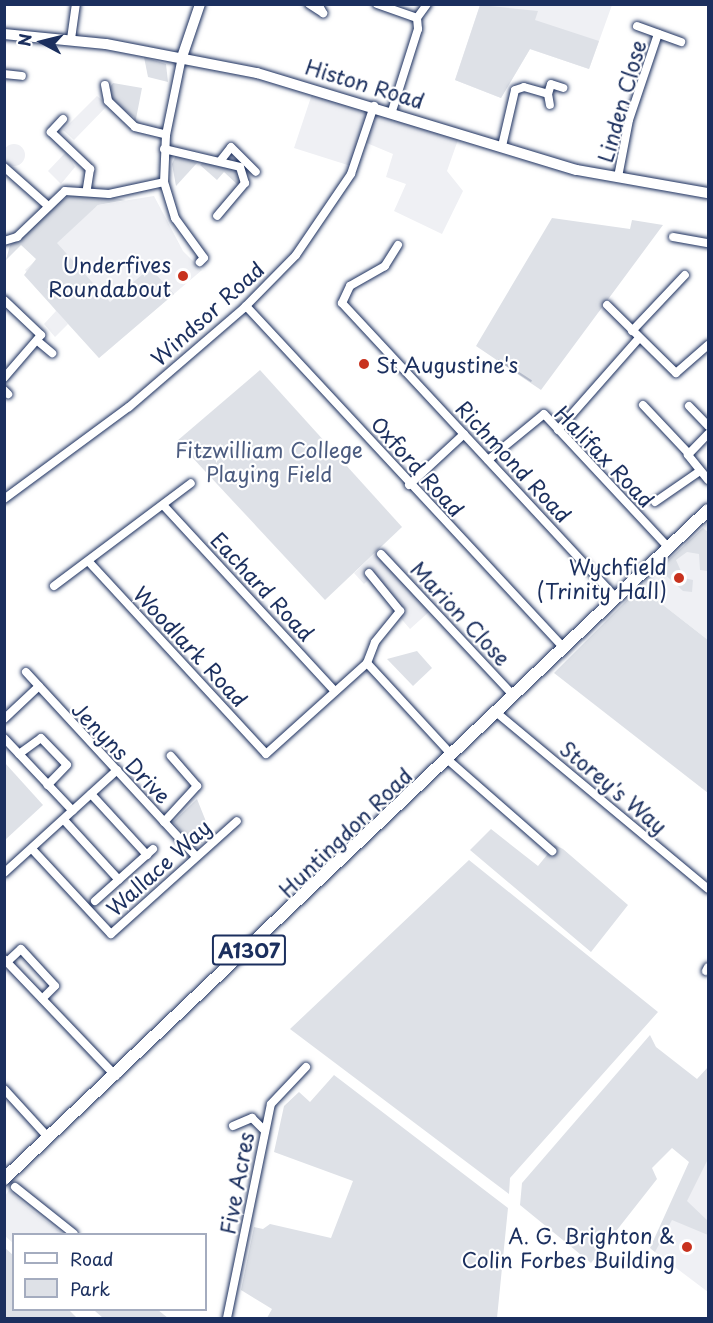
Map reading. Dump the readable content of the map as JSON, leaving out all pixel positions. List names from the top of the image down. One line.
{"streets":{"main road":["Histon Road","Huntingdon Road","A1307"],"street":["Linden Close","Windsor Road","Halifax Road","Richmond Road","Oxford Road","Eachard Road","Marion Close","Woodlark Road","Jenyns Drive","Storey's Way","Wallace Way","Five Acres"]},"crossings":[["Histon Road","Linden Close"],["Histon Road","Windsor Road"],["Windsor Road","Oxford Road"],["Halifax Road","Richmond Road"],["Halifax Road","Huntingdon Road"],["Richmond Road","Huntingdon Road"],["Oxford Road","Huntingdon Road"],["Eachard Road","Woodlark Road"],["Marion Close","Huntingdon Road"],["Jenyns Drive","Wallace Way"],["Storey's Way","Huntingdon Road"]],"parks":["Fitzwilliam College Playing Field"],"places":["Underfives Roundabout","St Augustine's","Wychfield (Trinity Hall)","A. G. Brighton & Colin Forbes Building"],"legend":["Road","Park"],"north":"left"}
